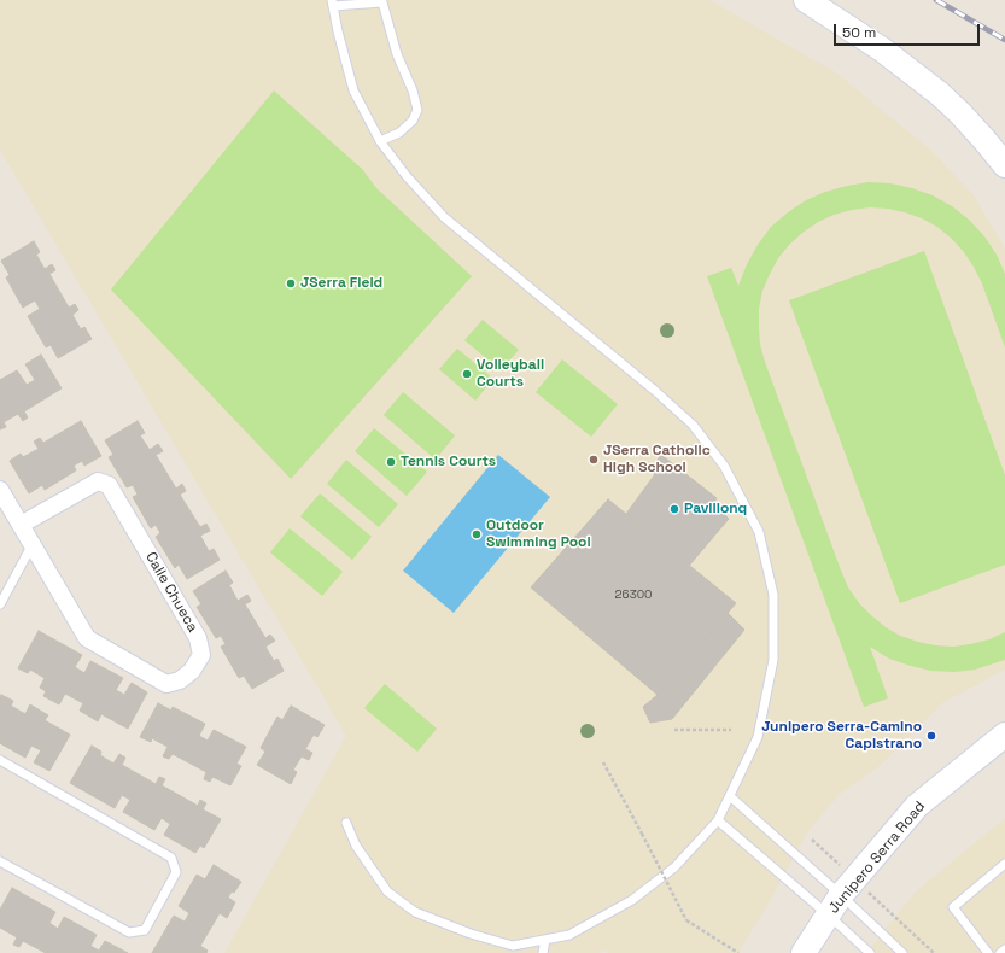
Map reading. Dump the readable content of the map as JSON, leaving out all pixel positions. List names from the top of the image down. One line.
{"streets":{"main road":["Junipero Serra Road"],"street":["Calle Chueca"]},"places":["JSerra Field","Volleyball Courts","JSerra Catholic High School","Tennis Courts","Pavilionq","Outdoor Swimming Pool","Junipero Serra-Camino Capistrano"],"house_numbers":["26300"],"scale_bar":"50 m"}
